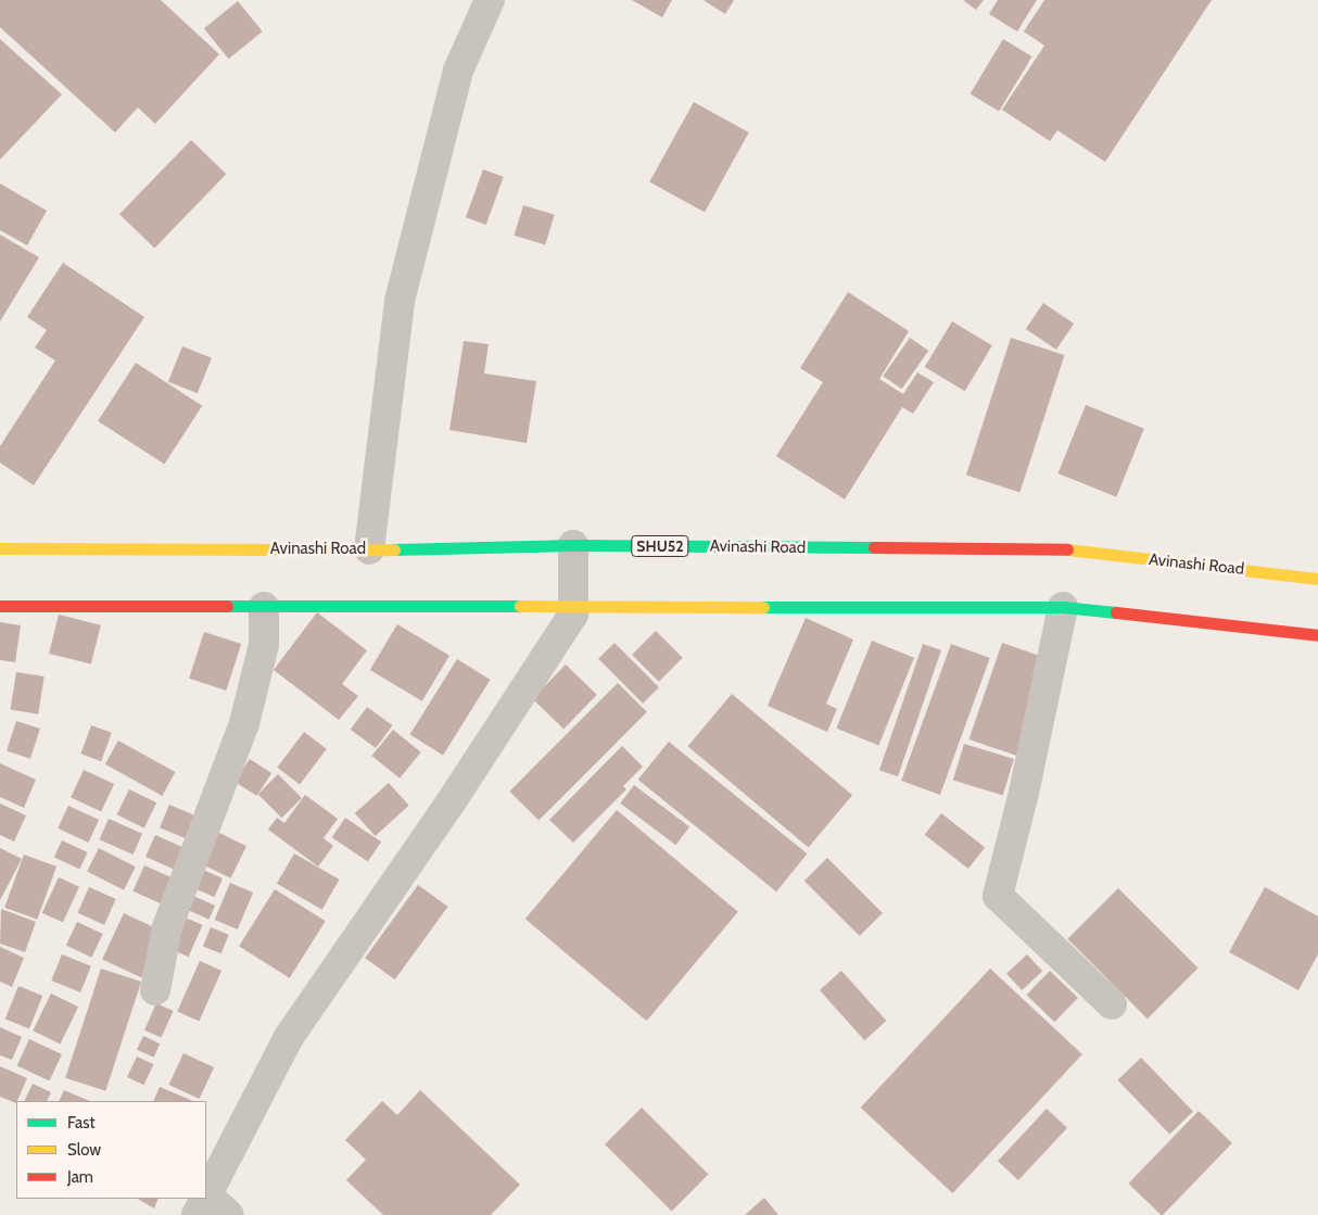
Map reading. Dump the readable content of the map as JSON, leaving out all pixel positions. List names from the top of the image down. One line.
{"streets":{"main road":["SHU52","Avinashi Road"]},"legend":["Fast","Slow","Jam"]}
